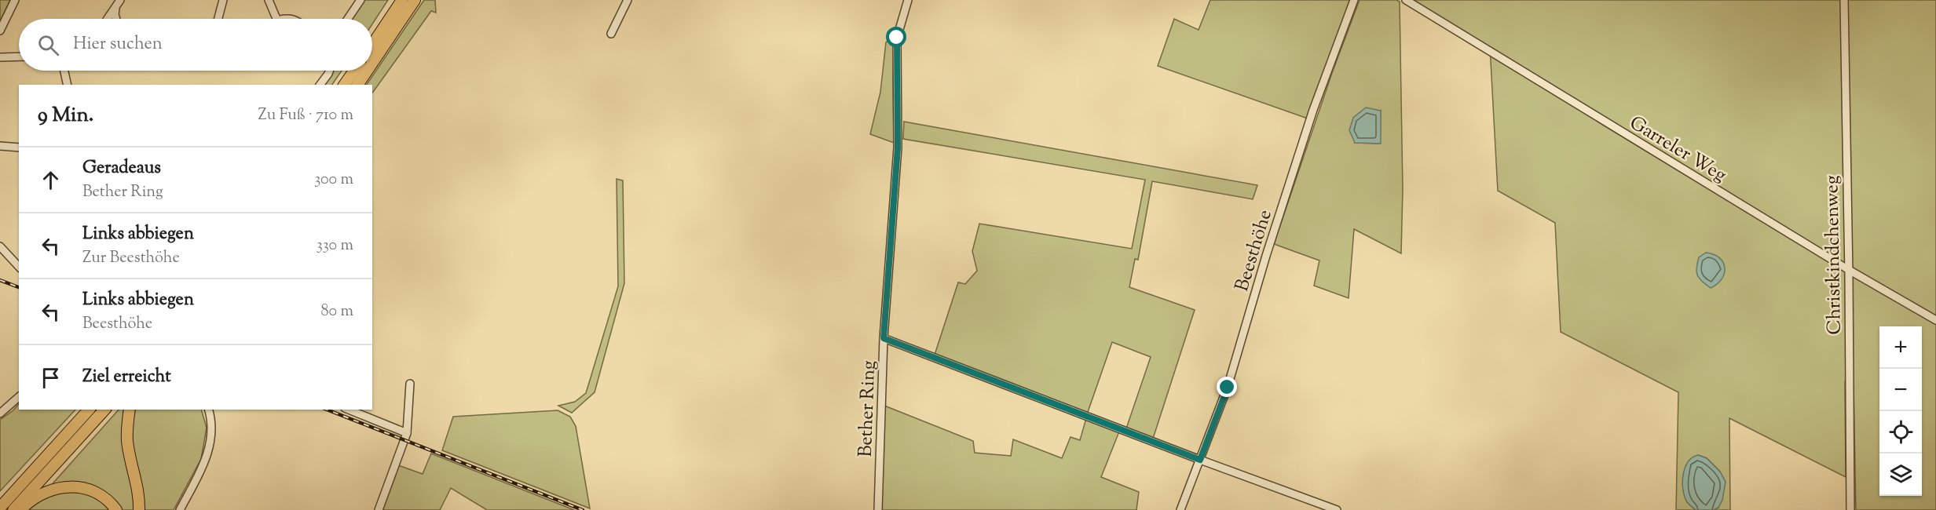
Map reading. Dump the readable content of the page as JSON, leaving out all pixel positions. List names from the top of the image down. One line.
{"streets":{"street":["Garreler Weg","Beesthöhe","Christkindchenweg","Bether Ring"]},"crossings":[["Garreler Weg","Christkindchenweg"]],"page":{"search":"Hier suchen","heading":["9 Min.","Zu Fuß · 710 m"],"list":[["Geradeaus","Bether Ring","300 m"],["Links abbiegen","Zur Beesthöhe","330 m"],["Links abbiegen","Beesthöhe","80 m"],"Ziel erreicht"],"map_buttons":["+","−"]}}
